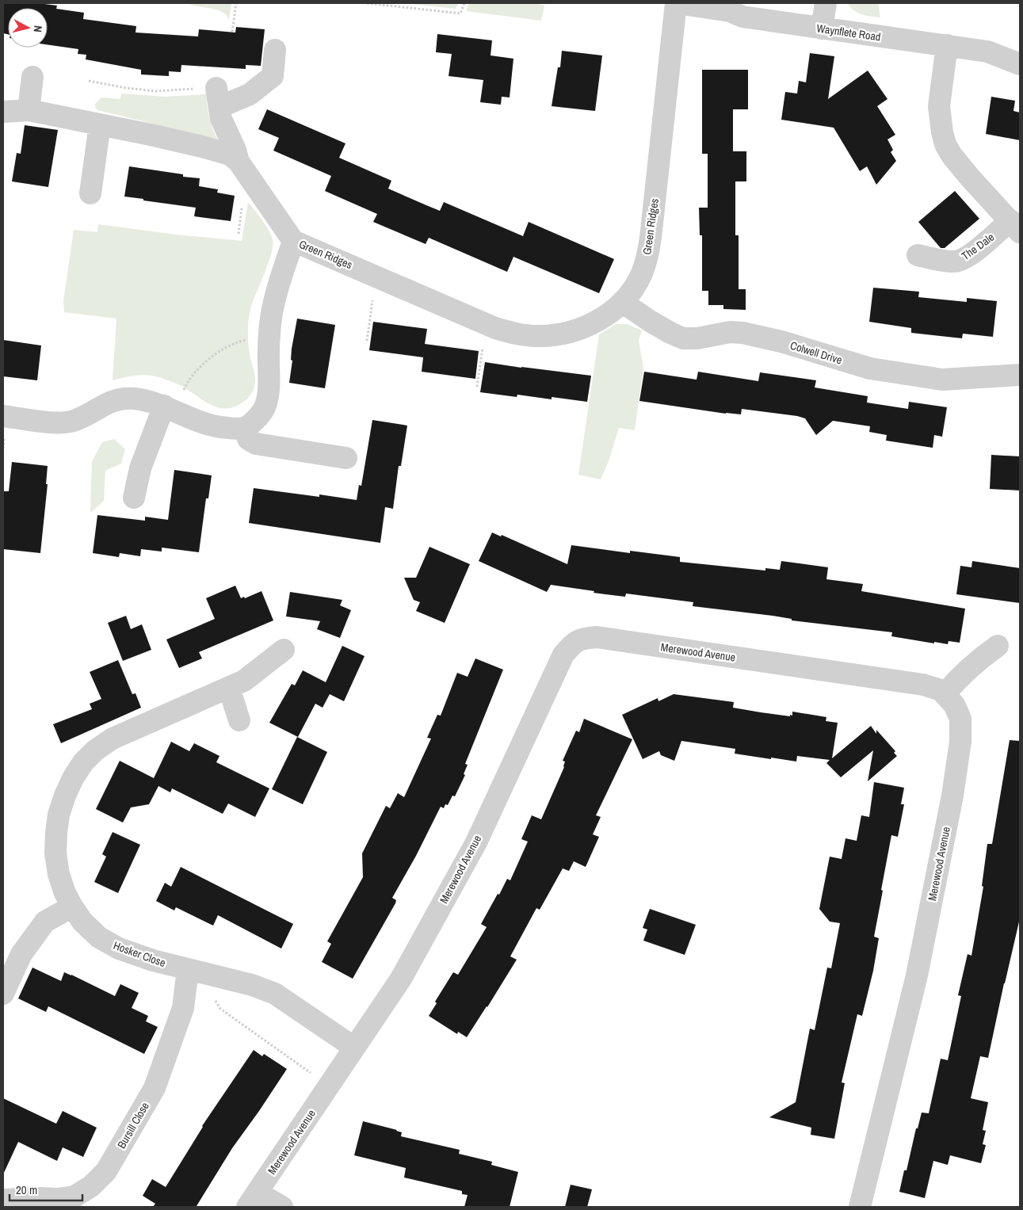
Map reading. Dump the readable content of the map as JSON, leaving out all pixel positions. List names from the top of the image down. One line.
{"streets":{"street":["Waynflete Road","Green Ridges","The Dale","Colwell Drive","Merewood Avenue","Hosker Close","Bursill Close"]},"crossings":[["Waynflete Road","Green Ridges"],["Green Ridges","Colwell Drive"],["Merewood Avenue","Hosker Close"],["Hosker Close","Bursill Close"]],"scale_bar":"20 m","north":"right"}
